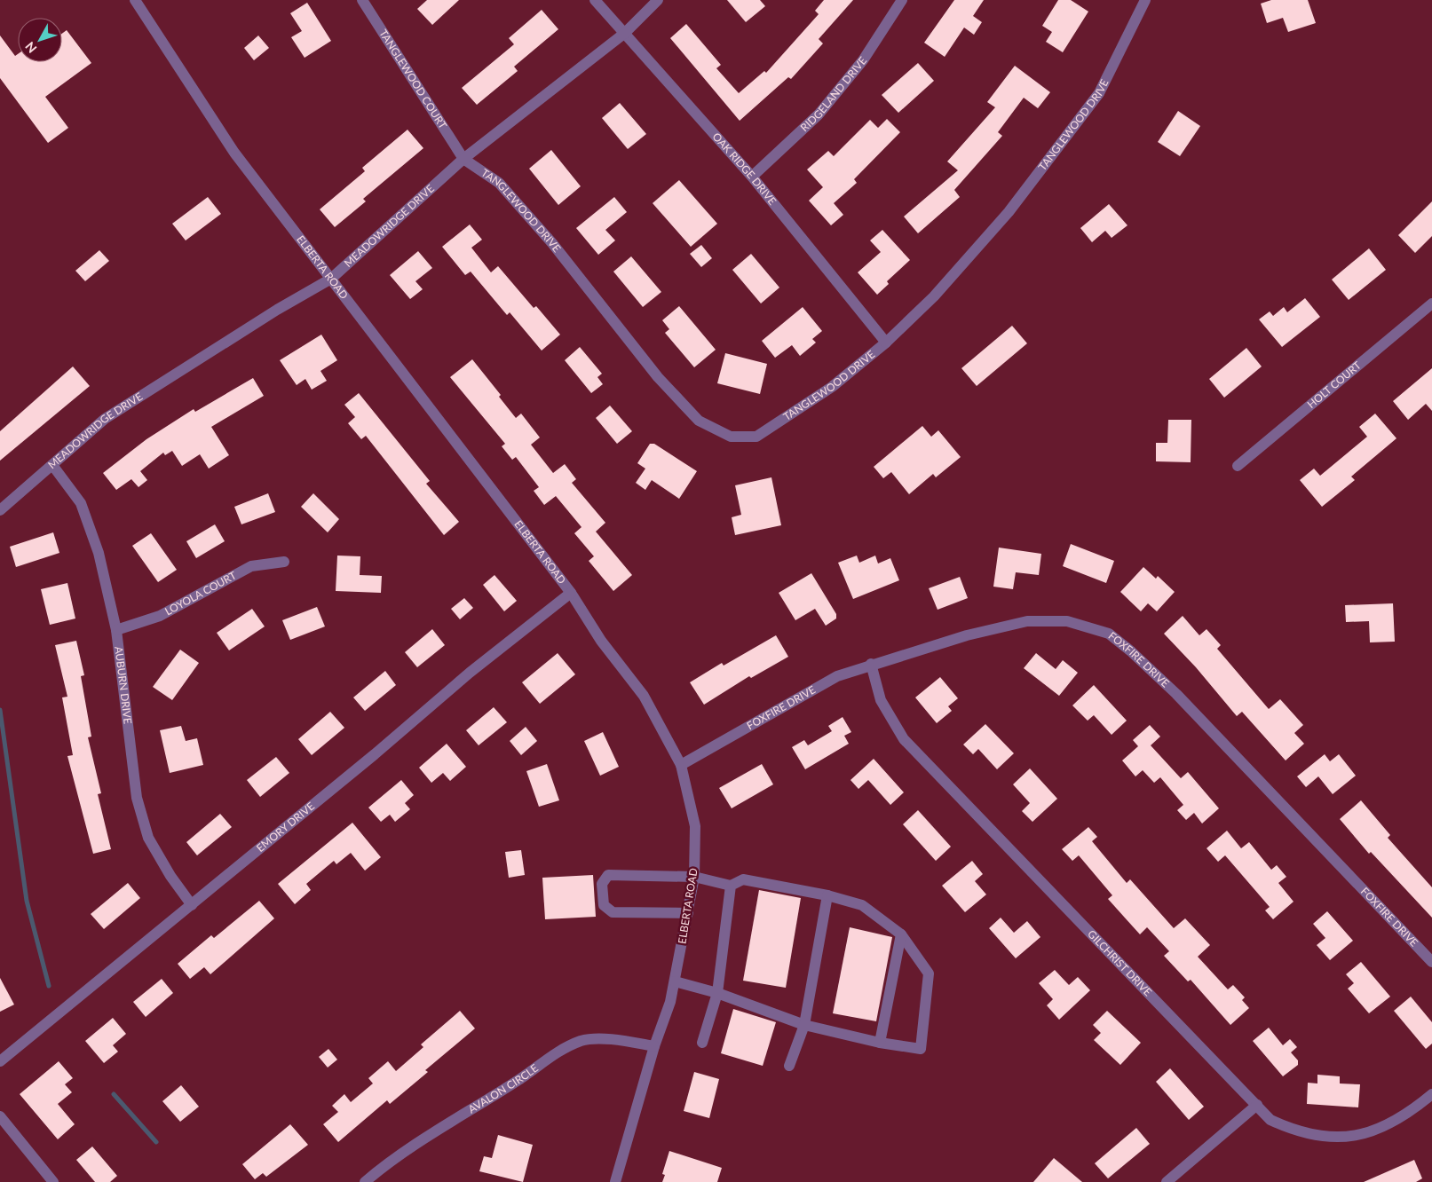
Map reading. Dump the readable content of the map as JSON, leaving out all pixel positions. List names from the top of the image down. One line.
{"streets":{"street":["TANGLEWOOD COURT","RIDGELAND DRIVE","TANGLEWOOD DRIVE","OAK RIDGE DRIVE","MEADOWRIDGE DRIVE","ELBERTA ROAD","HOLT COURT","LOYOLA COURT","FOXFIRE DRIVE","AUBURN DRIVE","EMORY DRIVE","GILCHRIST DRIVE","AVALON CIRCLE"]},"crossings":[["TANGLEWOOD COURT","TANGLEWOOD DRIVE"],["TANGLEWOOD COURT","MEADOWRIDGE DRIVE"],["RIDGELAND DRIVE","OAK RIDGE DRIVE"],["TANGLEWOOD DRIVE","OAK RIDGE DRIVE"],["TANGLEWOOD DRIVE","MEADOWRIDGE DRIVE"],["OAK RIDGE DRIVE","MEADOWRIDGE DRIVE"],["MEADOWRIDGE DRIVE","ELBERTA ROAD"],["MEADOWRIDGE DRIVE","AUBURN DRIVE"],["ELBERTA ROAD","FOXFIRE DRIVE"],["ELBERTA ROAD","EMORY DRIVE"],["ELBERTA ROAD","AVALON CIRCLE"],["LOYOLA COURT","AUBURN DRIVE"],["FOXFIRE DRIVE","GILCHRIST DRIVE"],["AUBURN DRIVE","EMORY DRIVE"]],"north":"bottom left"}
